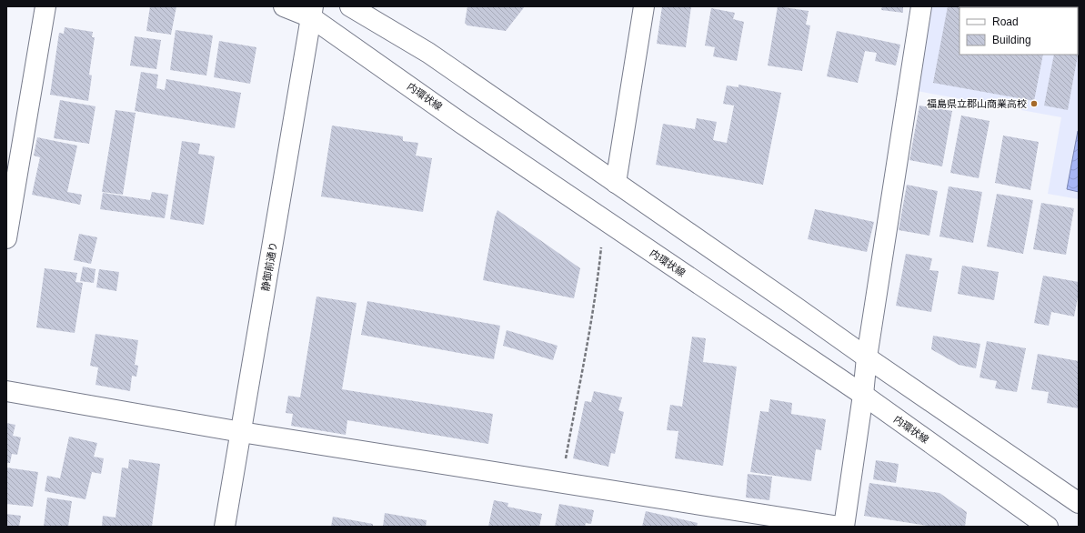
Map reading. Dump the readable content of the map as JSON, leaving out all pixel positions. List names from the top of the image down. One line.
{"streets":{"street":["内環状線","静御前通り"]},"crossings":[["内環状線","静御前通り"]],"places":["福島県立郡山商業高校"],"legend":["Road","Building"]}
